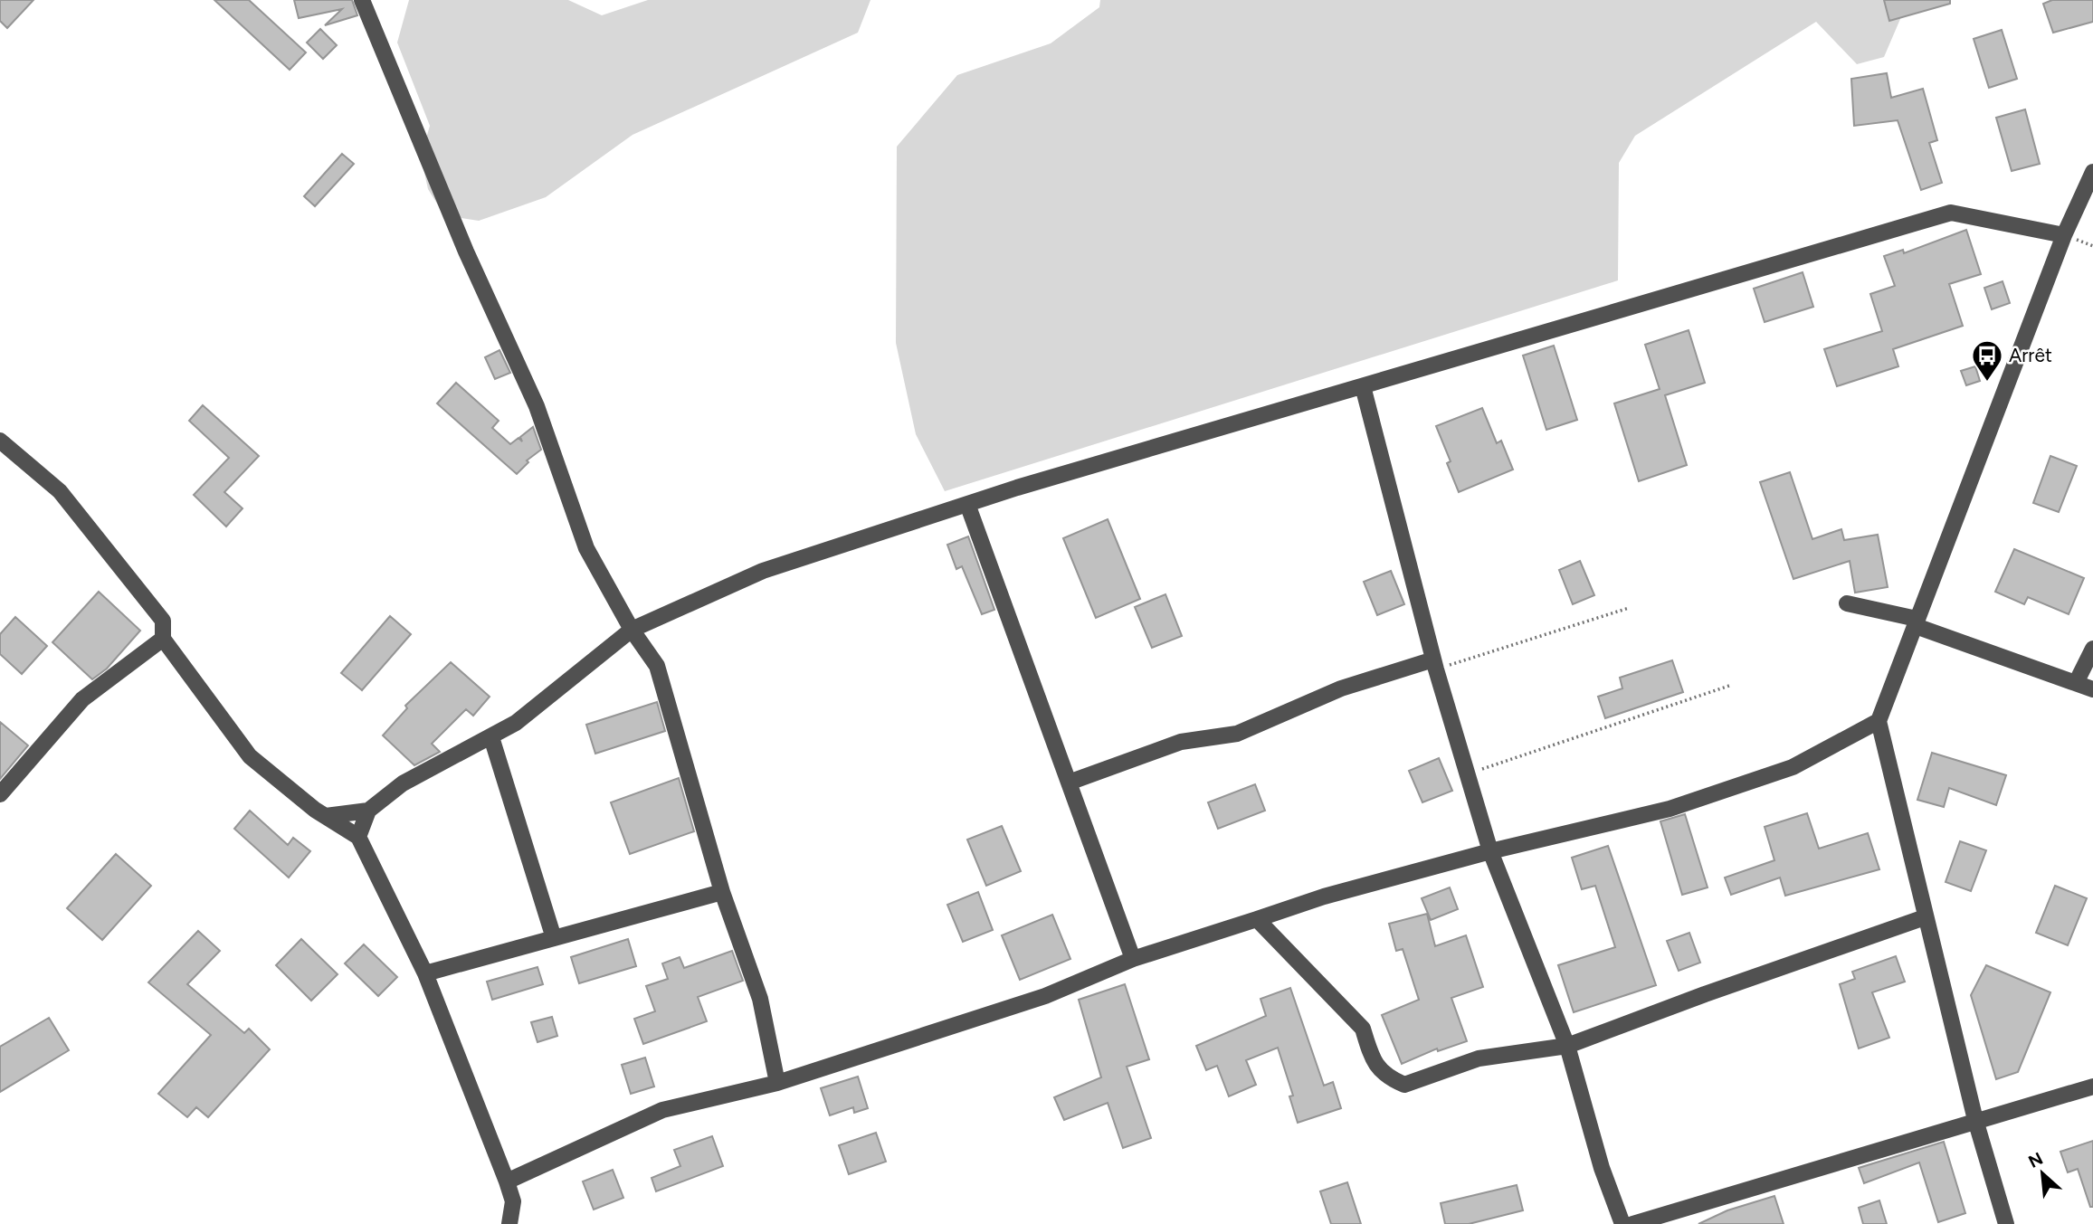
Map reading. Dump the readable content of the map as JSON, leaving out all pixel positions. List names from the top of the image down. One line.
{"places":{"bus stop":["Arrêt"]},"north":"top left"}
